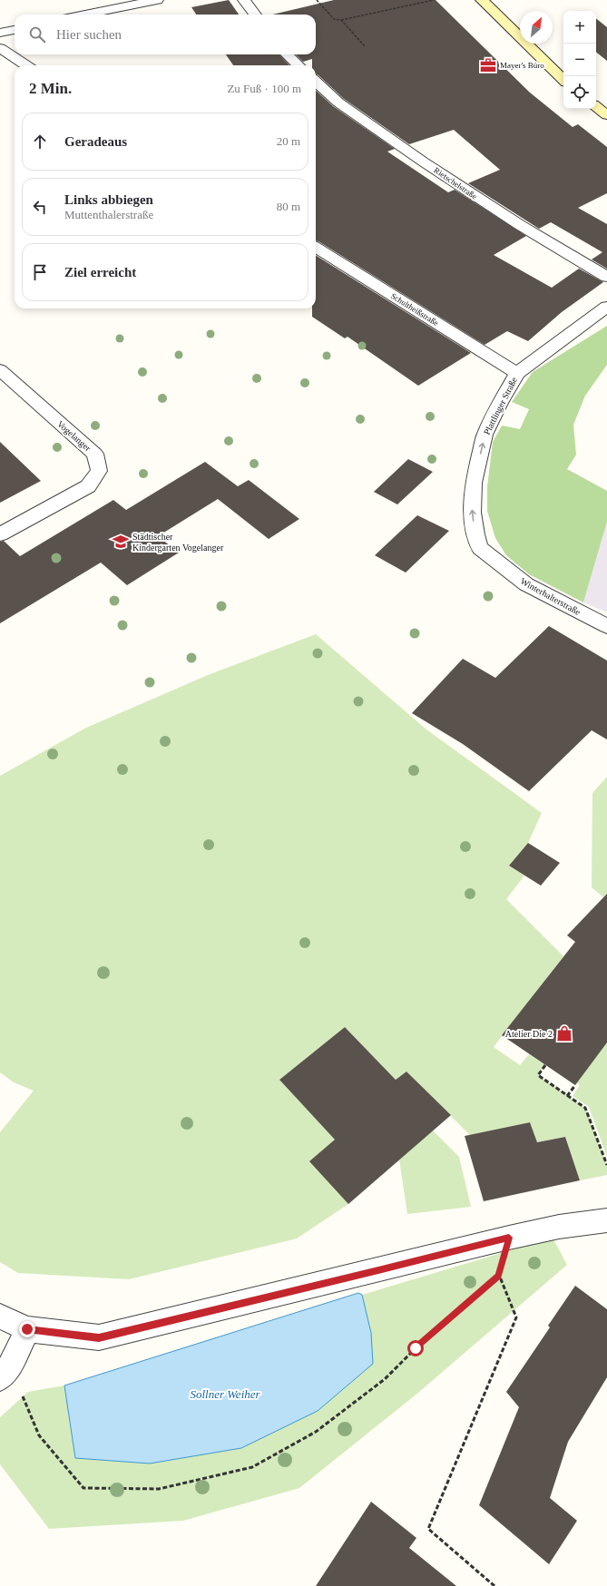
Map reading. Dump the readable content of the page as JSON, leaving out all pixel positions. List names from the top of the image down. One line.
{"streets":{"street":["Rietschelstraße","Schultheißstraße","Plattlinger Straße","Vogelanger","Winterhalterstraße"]},"crossings":[["Schultheißstraße","Plattlinger Straße"],["Plattlinger Straße","Winterhalterstraße"]],"one_way":["Plattlinger Straße"],"water":["Sollner Weiher"],"places":{"office":["Mayer's Büro"],"school or university":["Städtischer Kindergarten Vogelanger"],"shop":["Atelier Die 2"]},"north":"top right","page":{"map_buttons":["+","−"],"search":"Hier suchen","heading":["2 Min.","Zu Fuß · 100 m"],"list":[["Geradeaus","20 m"],["Links abbiegen","Muttenthalerstraße","80 m"],"Ziel erreicht"]}}
